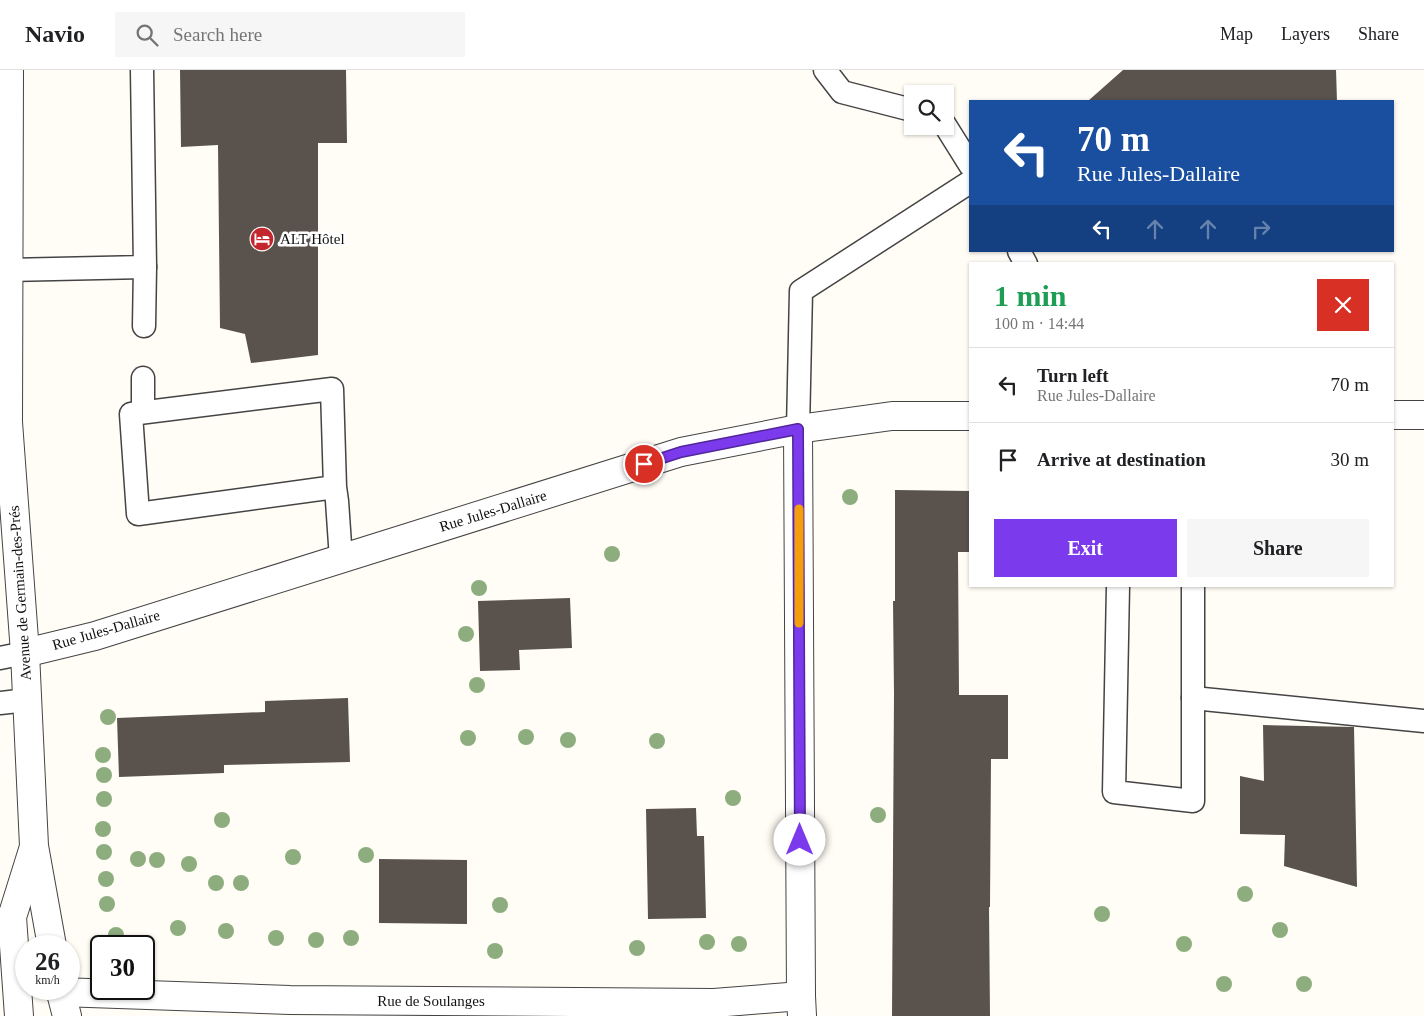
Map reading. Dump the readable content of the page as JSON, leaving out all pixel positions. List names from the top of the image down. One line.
{"streets":{"street":["Rue Jules-Dallaire","Avenue de Germain-des-Prés","Rue de Soulanges"]},"crossings":[["Rue Jules-Dallaire","Avenue de Germain-des-Prés"],["Rue Jules-Dallaire","Rue de Soulanges"]],"places":{"hotel":["ALT Hôtel"]},"page":{"header":"Navio","search":"Search here","nav":["Map","Layers","Share"],"turn":["70 m","Rue Jules-Dallaire"],"heading":["1 min","100 m · 14:44"],"list":[{"name":"Turn left","note":"Rue Jules-Dallaire","value":"70 m"},{"name":"Arrive at destination","value":"30 m"}],"buttons":["Exit","Share"],"speed":"26 km/h","limit":"30"}}
